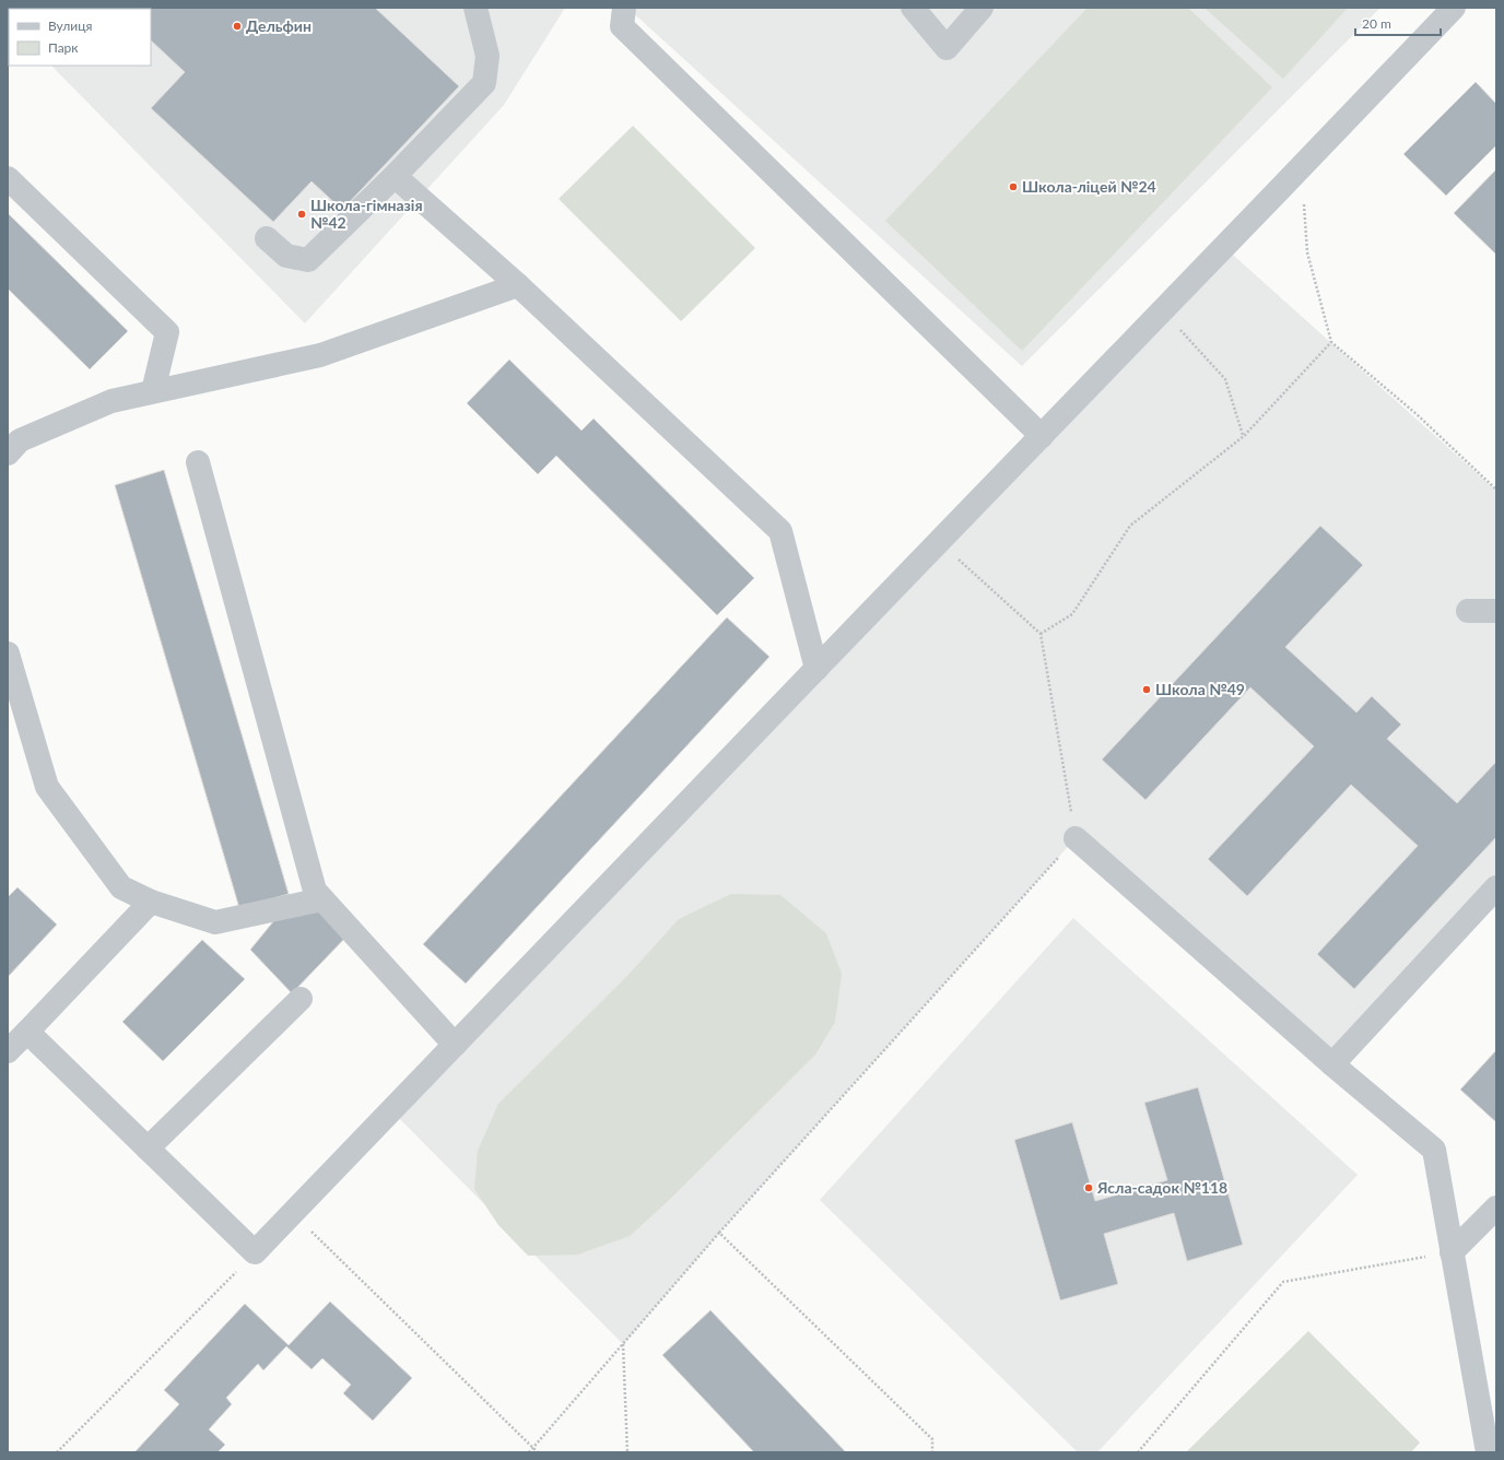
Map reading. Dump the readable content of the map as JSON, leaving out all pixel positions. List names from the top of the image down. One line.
{"places":["Дельфин","Школа-ліцей №24","Школа-гімназія №42","Школа №49","Ясла-садок №118"],"legend":["Вулиця","Парк"],"scale_bar":"20 m"}
